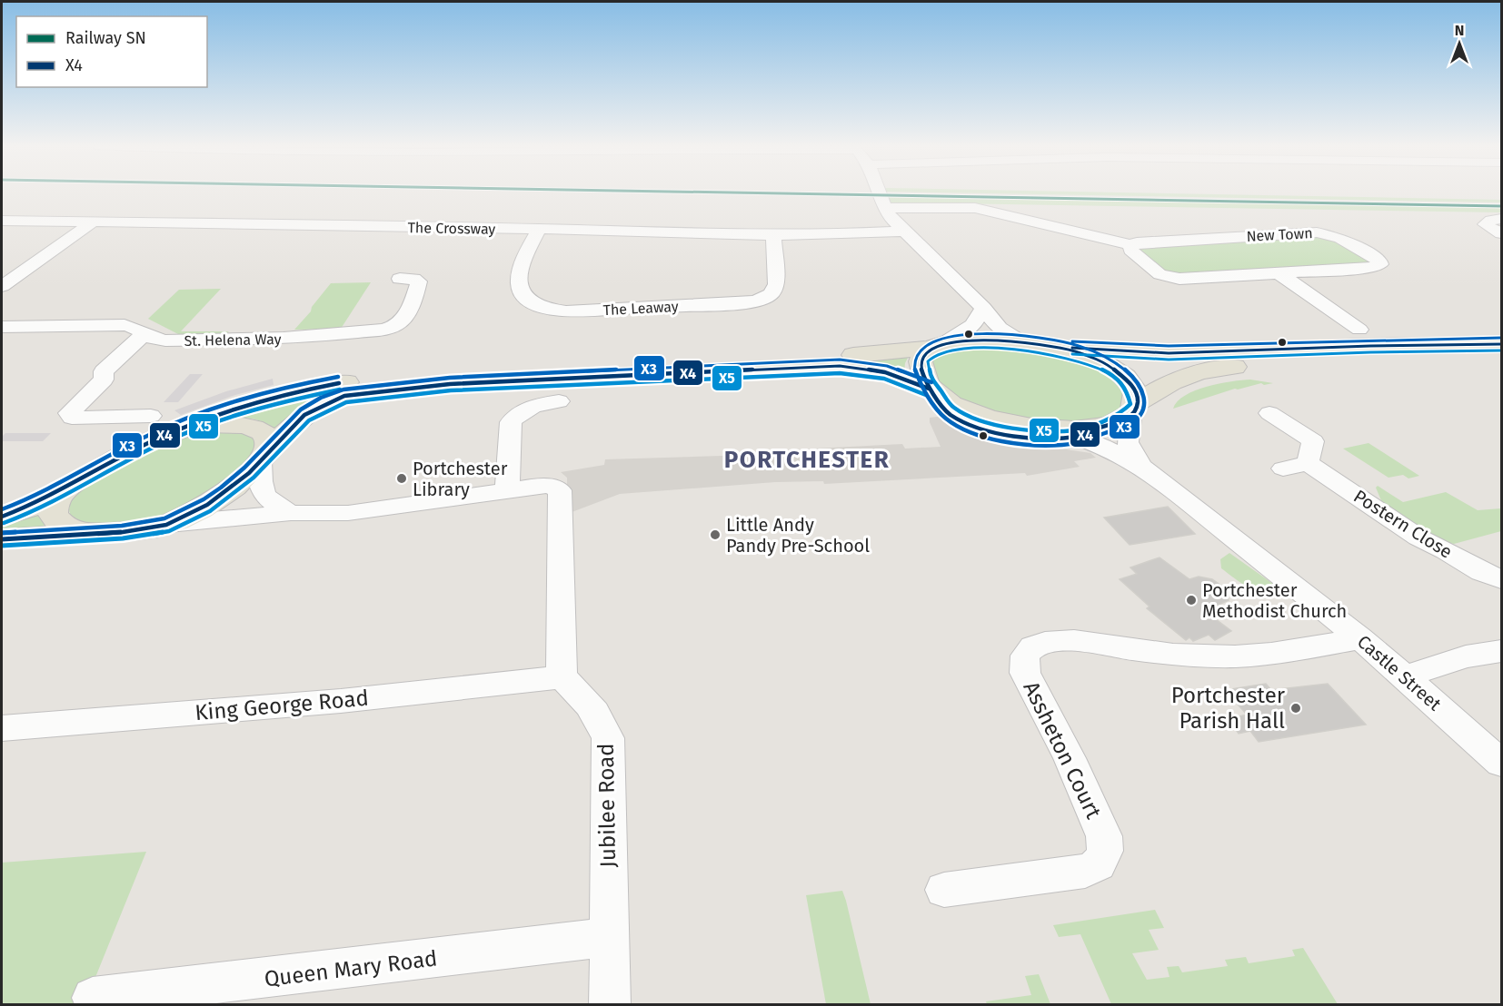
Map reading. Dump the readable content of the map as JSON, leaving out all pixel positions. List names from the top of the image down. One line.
{"streets":{"street":["The Crossway","New Town","The Leaway","St. Helena Way","Postern Close","Castle Street","King George Road","Assheton Court","Jubilee Road","Queen Mary Road"]},"crossings":[["The Crossway","The Leaway"],["Castle Street","Assheton Court"],["King George Road","Jubilee Road"],["Jubilee Road","Queen Mary Road"]],"districts":["PORTCHESTER"],"places":["Portchester Library","Little Andy Pandy Pre-School","Portchester Methodist Church","Portchester Parish Hall"],"lines":["rail line SN","transit line X3","transit line X4","transit line X5"],"legend":["Railway SN","X4"],"north":"top"}
